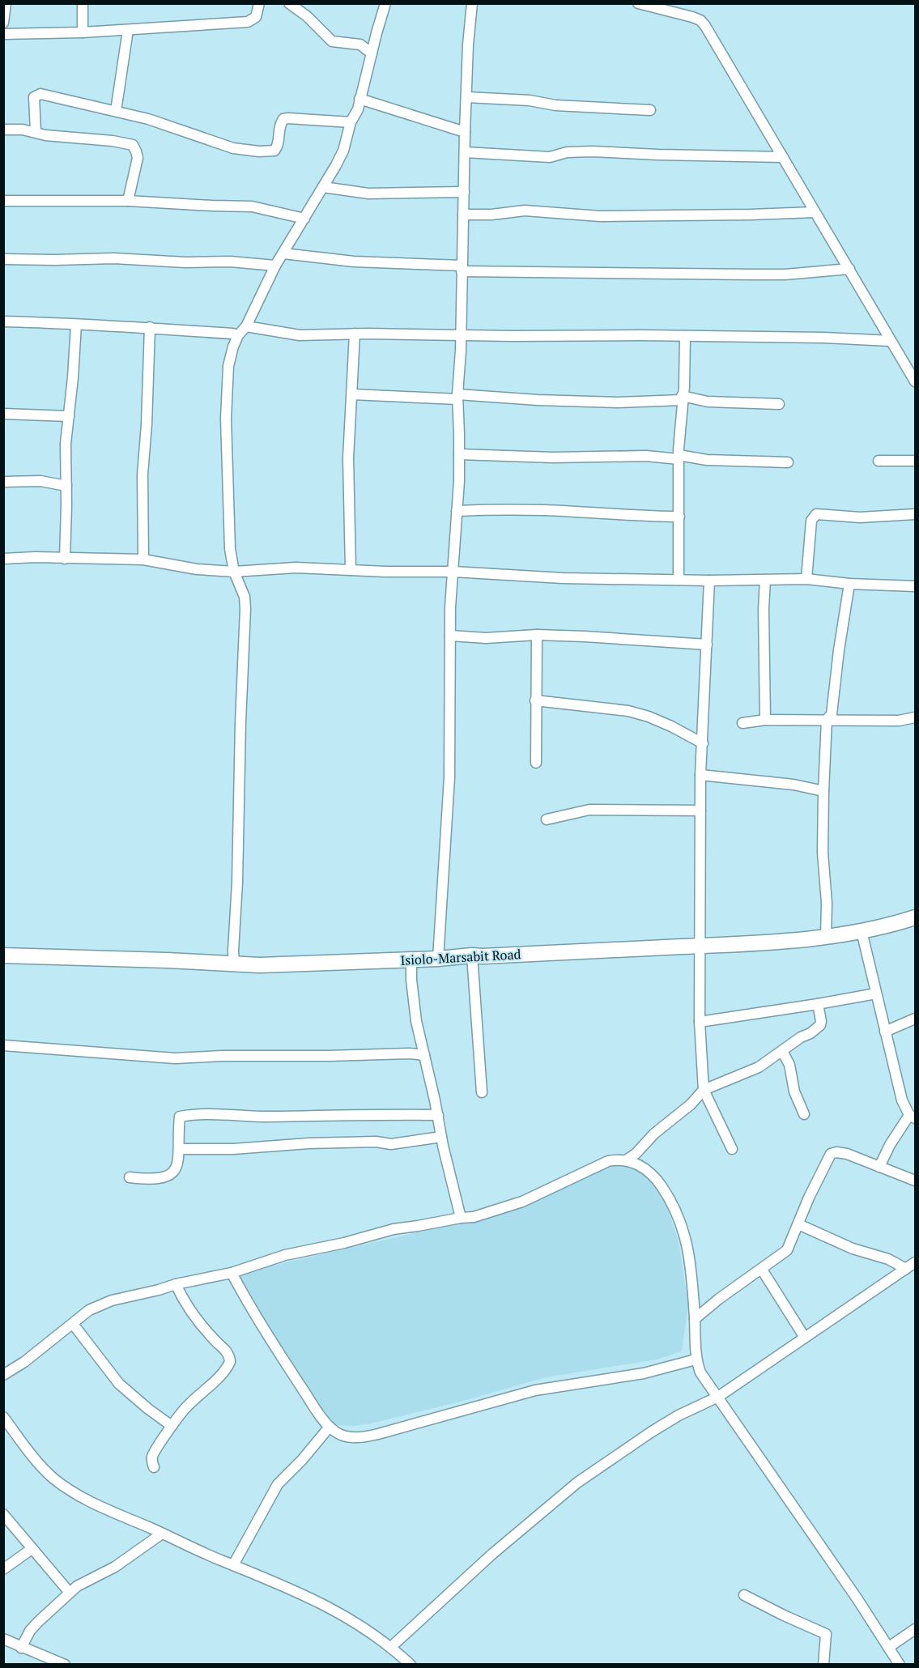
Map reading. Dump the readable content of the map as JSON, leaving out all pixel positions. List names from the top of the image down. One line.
{"streets":{"highway":["Isiolo-Marsabit Road"]}}
